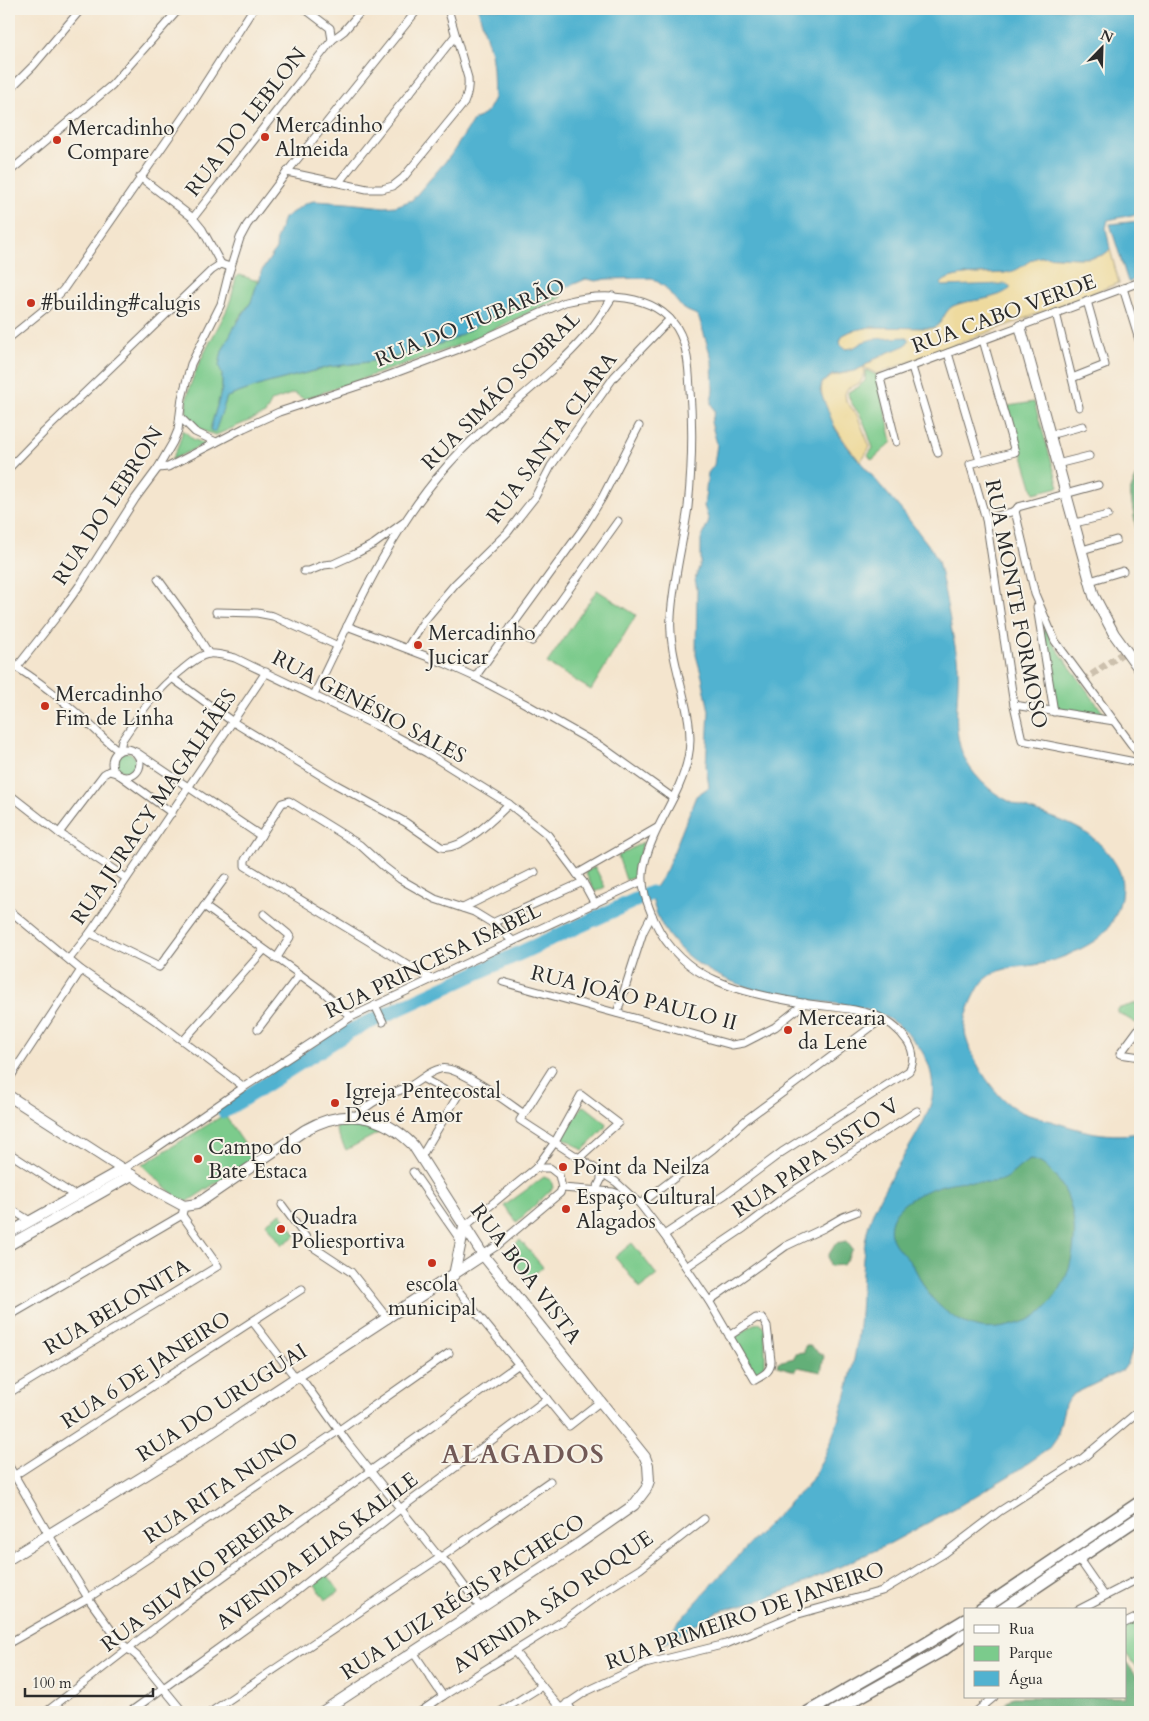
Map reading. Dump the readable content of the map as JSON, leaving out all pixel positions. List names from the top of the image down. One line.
{"streets":{"main road":["RUA BOA VISTA","RUA DO URUGUAI","RUA LUIZ RÉGIS PACHECO"],"street":["RUA DO LEBLON","RUA CABO VERDE","RUA DO TUBARÃO","RUA SIMÃO SOBRAL","RUA SANTA CLARA","RUA DO LEBRON","RUA MONTE FORMOSO","RUA GENÉSIO SALES","RUA JURACY MAGALHÃES","RUA PRINCESA ISABEL","RUA JOÃO PAULO II","RUA PAPA SISTO V","RUA BELONITA","RUA 6 DE JANEIRO","RUA RITA NUNO","AVENIDA ELIAS KALILE","RUA SILVAIO PEREIRA","AVENIDA SÃO ROQUE","RUA PRIMEIRO DE JANEIRO"]},"crossings":[["RUA CABO VERDE","RUA MONTE FORMOSO"],["RUA DO TUBARÃO","RUA SIMÃO SOBRAL"],["RUA DO TUBARÃO","RUA SANTA CLARA"],["RUA DO TUBARÃO","RUA DO LEBRON"],["RUA DO TUBARÃO","RUA PRINCESA ISABEL"],["RUA SIMÃO SOBRAL","RUA GENÉSIO SALES"],["RUA GENÉSIO SALES","RUA JURACY MAGALHÃES"],["RUA GENÉSIO SALES","RUA PRINCESA ISABEL"],["RUA BOA VISTA","RUA BELONITA"],["RUA BOA VISTA","RUA DO URUGUAI"],["RUA BOA VISTA","RUA LUIZ RÉGIS PACHECO"]],"districts":["ALAGADOS"],"places":["Mercadinho Almeida","Mercadinho Compare","#building#calugis","Mercadinho Jucicar","Mercadinho Fim de Linha","Mercearia da Lene","Igreja Pentecostal Deus é Amor","Campo do Bate Estaca","Point da Neilza","Espaço Cultural Alagados","Quadra Poliesportiva","escola municipal"],"legend":["Rua","Parque","Água"],"scale_bar":"100 m","north":"top right"}
